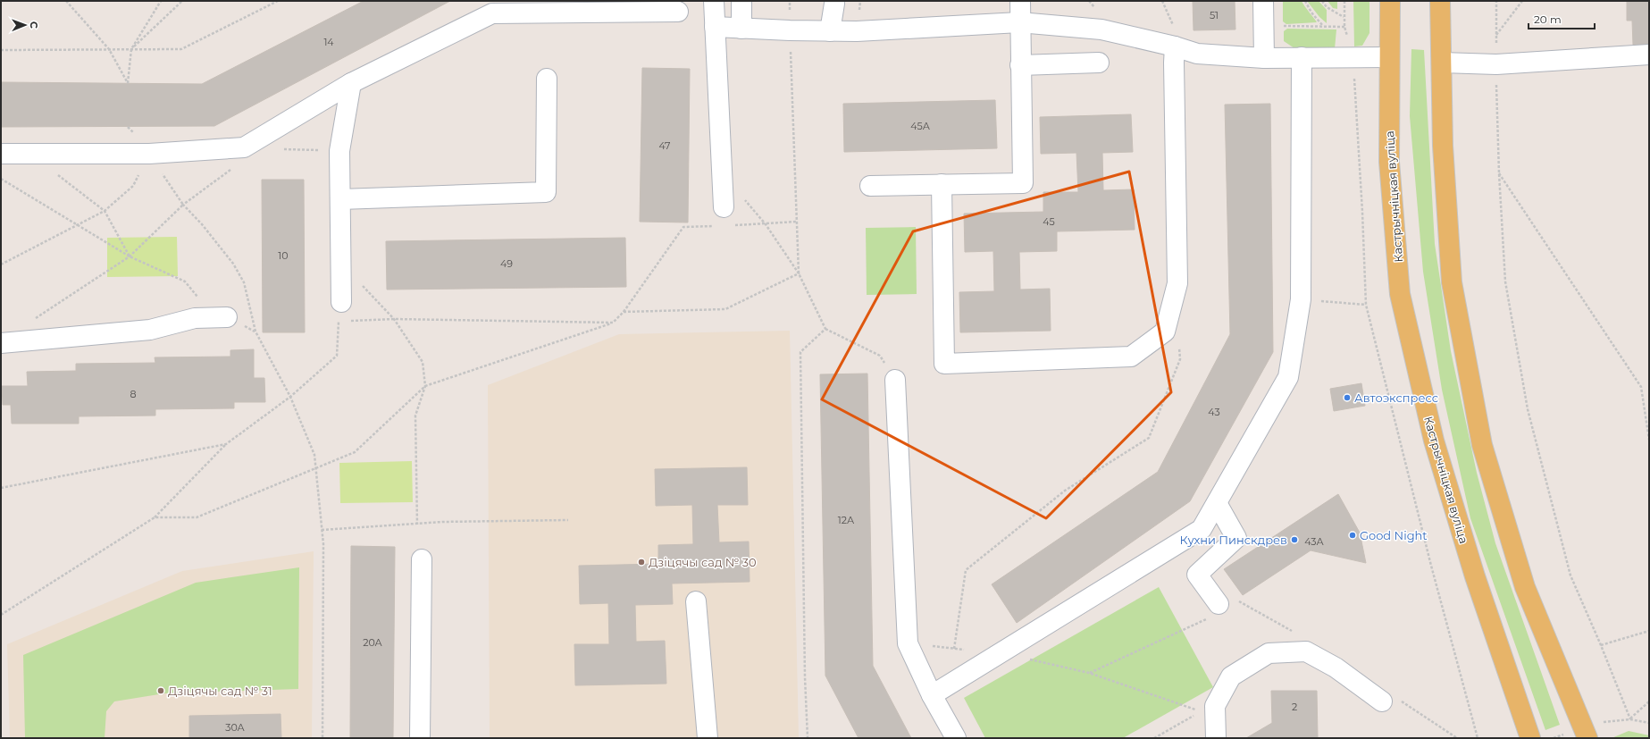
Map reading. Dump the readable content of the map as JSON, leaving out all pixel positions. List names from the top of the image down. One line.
{"streets":{"main road":["Кастрычніцкая вуліца"]},"places":["Автоэкспресс","Good Night","Кухни Пинскдрев","Дзіцячы сад № 30","Дзіцячы сад № 31"],"house_numbers":["51","14","45А","47","45","10","49","8","43","12А","43А","20А","2","30А"],"scale_bar":"20 m","north":"right"}
